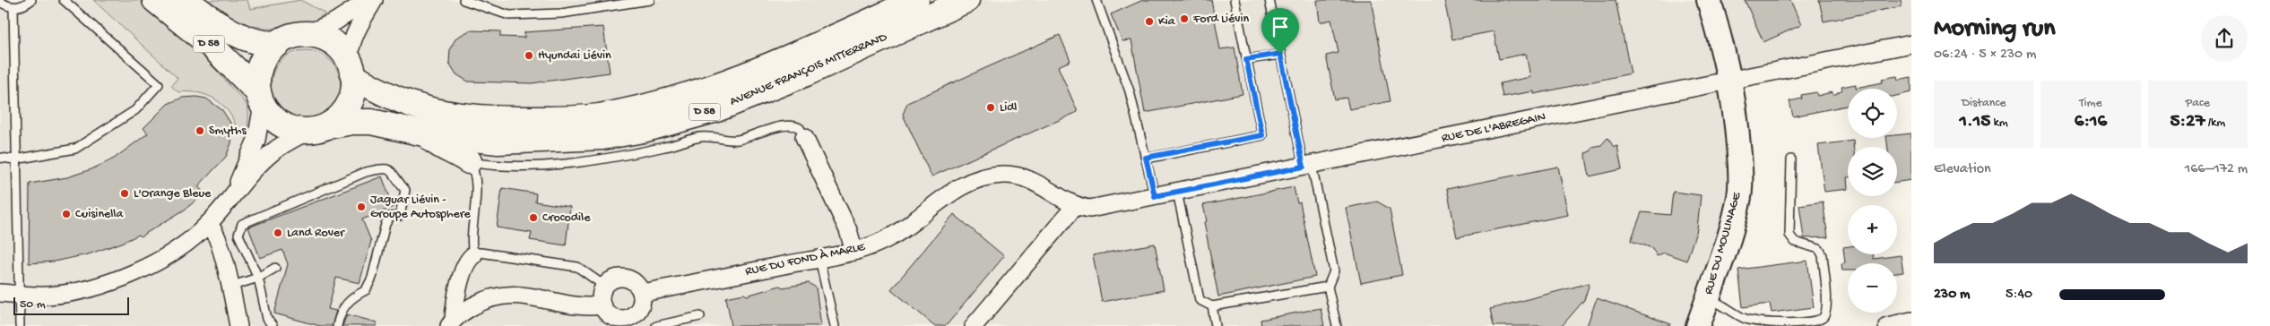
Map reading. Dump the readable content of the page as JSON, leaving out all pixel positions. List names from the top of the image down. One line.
{"streets":{"main road":["D 58","AVENUE FRANÇOIS MITTERRAND"],"street":["RUE DE L'ABREGAIN","RUE DU MOULINAGE","RUE DU FOND À MARLE"]},"crossings":[["D 58","AVENUE FRANÇOIS MITTERRAND"],["RUE DE L'ABREGAIN","RUE DU MOULINAGE"],["RUE DE L'ABREGAIN","RUE DU FOND À MARLE"]],"places":["Ford Liévin","Kia","Hyundai Liévin","Lidl","Smyths","L'Orange Bleue","Jaguar Liévin - Groupe Autosphere","Cuisinella","Crocodile","Land Rover"],"scale_bar":"50 m","page":{"heading":["Morning run","06:24 · 5 × 230 m"],"stats":[["Distance","1.15 km"],["Time","6:16"],["Pace","5:27 /km"]],"map_buttons":["+","−"],"chart":["Elevation","166–172 m"],"list":[{"name":"230 m","note":"5:40"}],"scale":"50 m"}}
